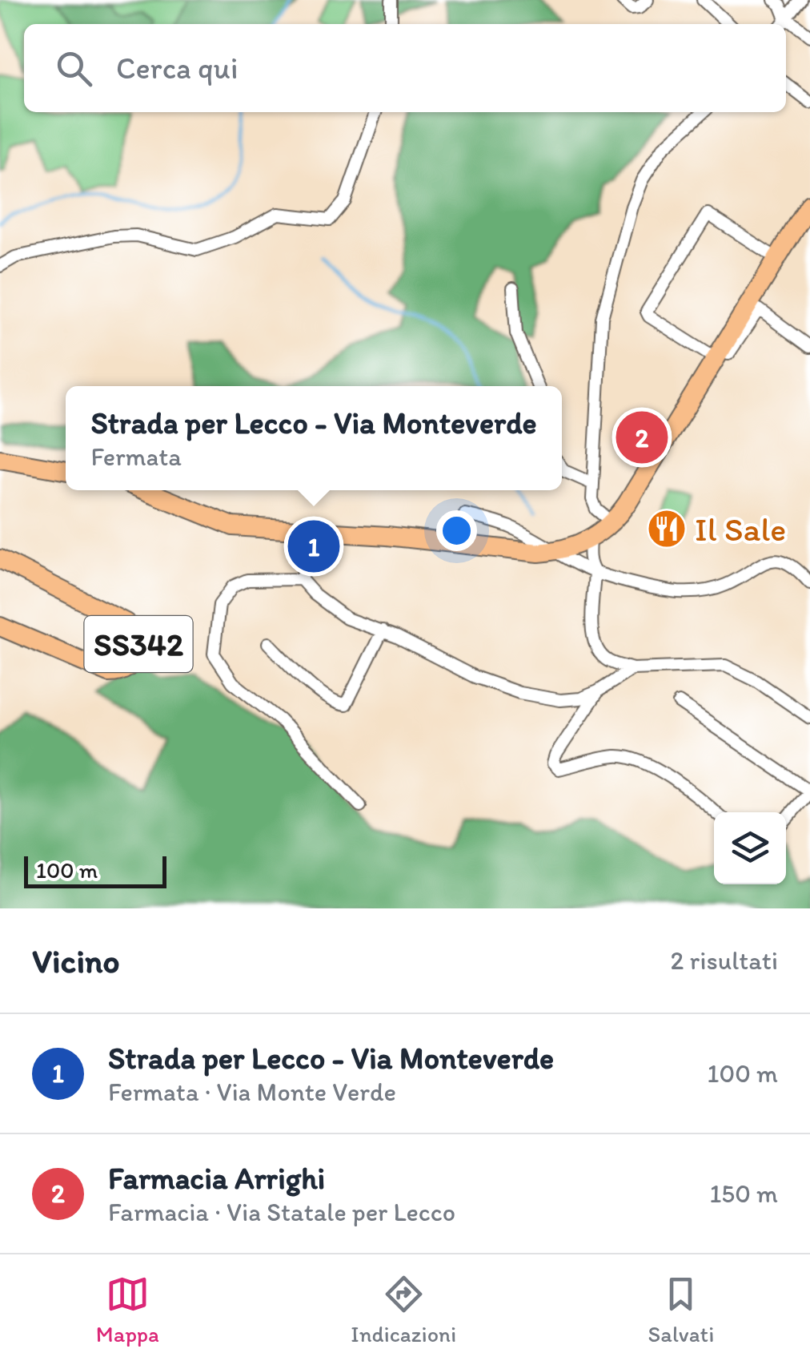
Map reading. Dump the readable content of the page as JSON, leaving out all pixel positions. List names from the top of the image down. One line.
{"streets":{"main road":["SS342"]},"places":{"restaurant":["Il Sale"]},"scale_bar":"100 m","page":{"search":"Cerca qui","popup":["Strada per Lecco - Via Monteverde","Fermata"],"pins":["2","1"],"scale":"100 m","heading":["Vicino","2 risultati"],"list":[{"mark":"1","name":"Strada per Lecco - Via Monteverde","note":"Fermata · Via Monte Verde","value":"100 m"},{"mark":"2","name":"Farmacia Arrighi","note":"Farmacia · Via Statale per Lecco","value":"150 m"}],"nav":["Mappa","Indicazioni","Salvati"]}}
